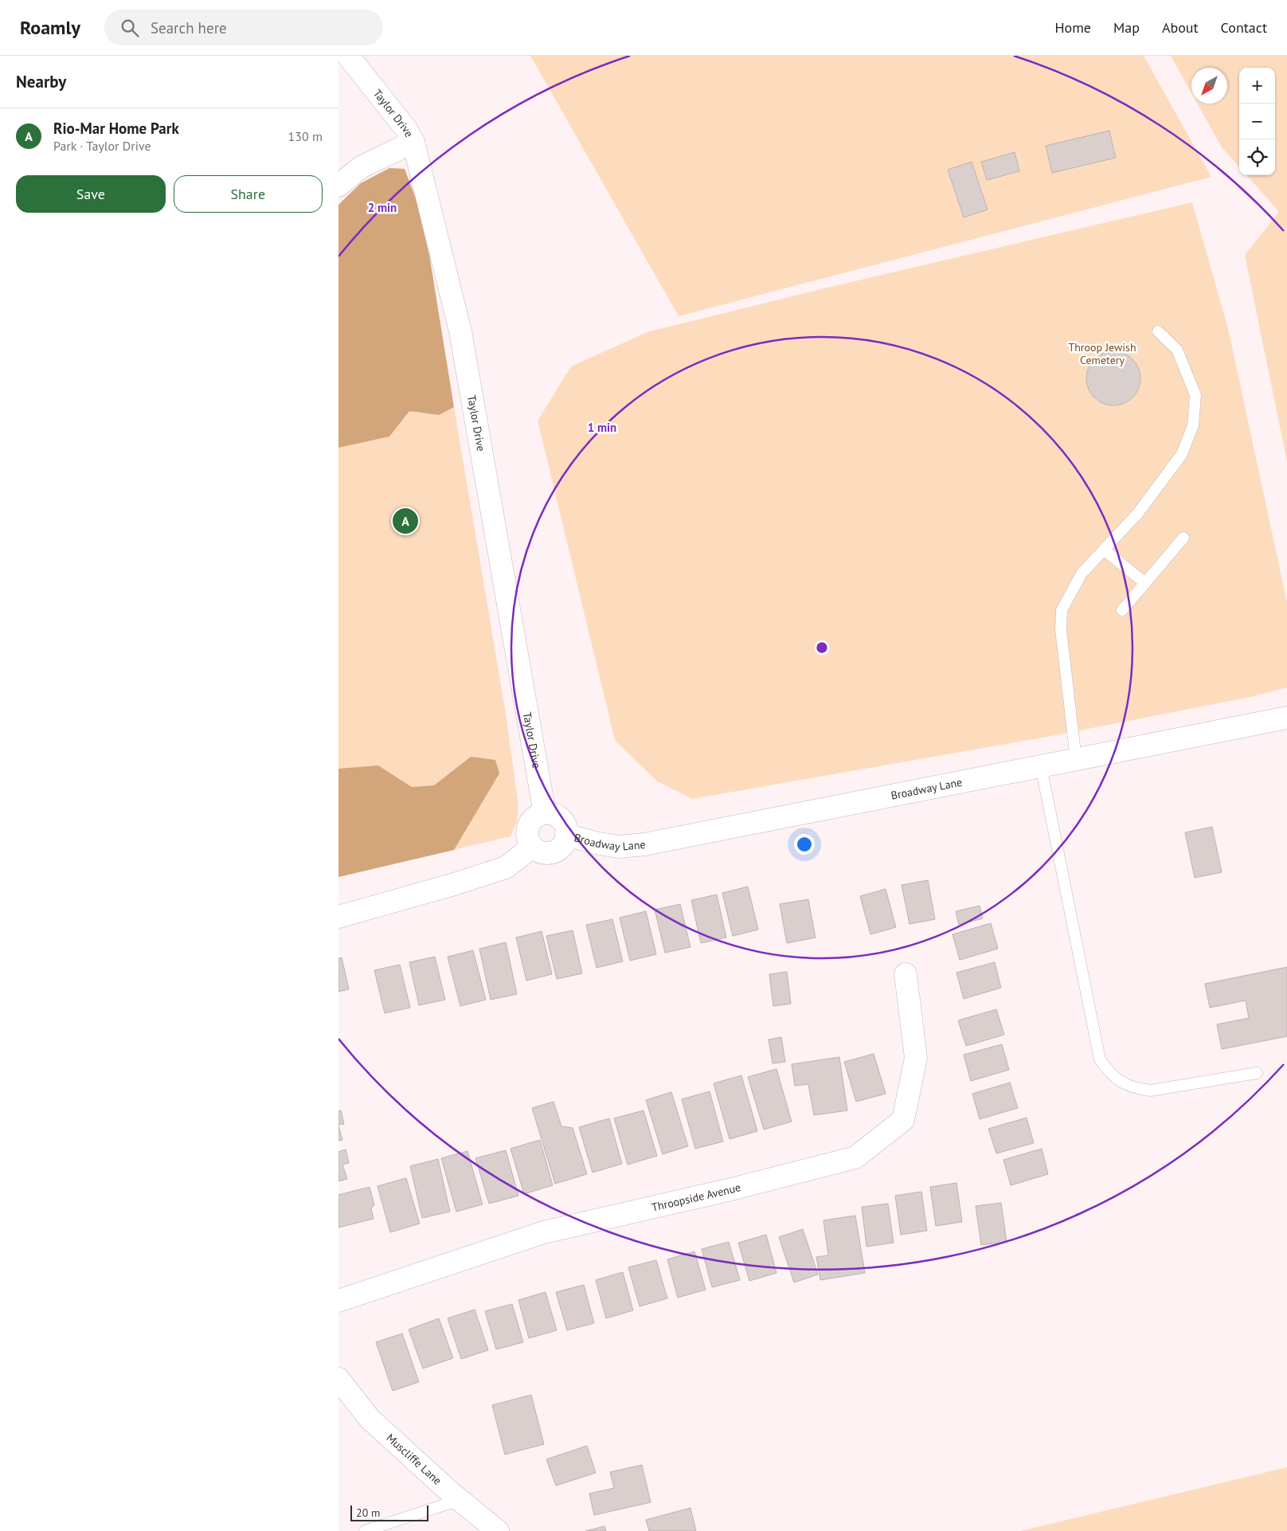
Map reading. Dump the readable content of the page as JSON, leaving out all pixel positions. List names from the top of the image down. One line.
{"streets":{"street":["Taylor Drive","Broadway Lane","Throopside Avenue","Muscliffe Lane"]},"crossings":[["Taylor Drive","Broadway Lane"]],"parks":["Throop Jewish Cemetery"],"scale_bar":"20 m","north":"bottom left","page":{"header":"Roamly","search":"Search here","nav":["Home","Map","About","Contact"],"heading":"Nearby","map_buttons":["+","−"],"list":[{"mark":"A","name":"Rio-Mar Home Park","note":"Park · Taylor Drive","value":"130 m"}],"buttons":["Save","Share"],"pins":"A","scale":"20 m"},"rings":["2 min","1 min"]}
